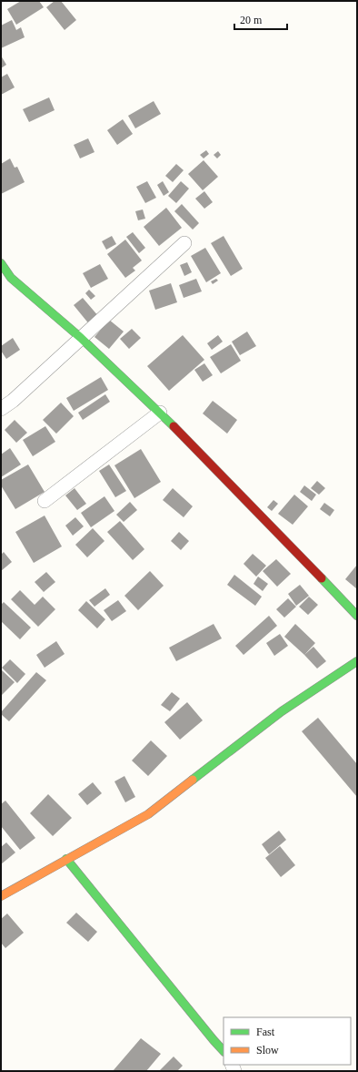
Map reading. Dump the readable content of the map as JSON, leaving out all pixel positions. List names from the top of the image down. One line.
{"legend":["Fast","Slow"],"scale_bar":"20 m"}
